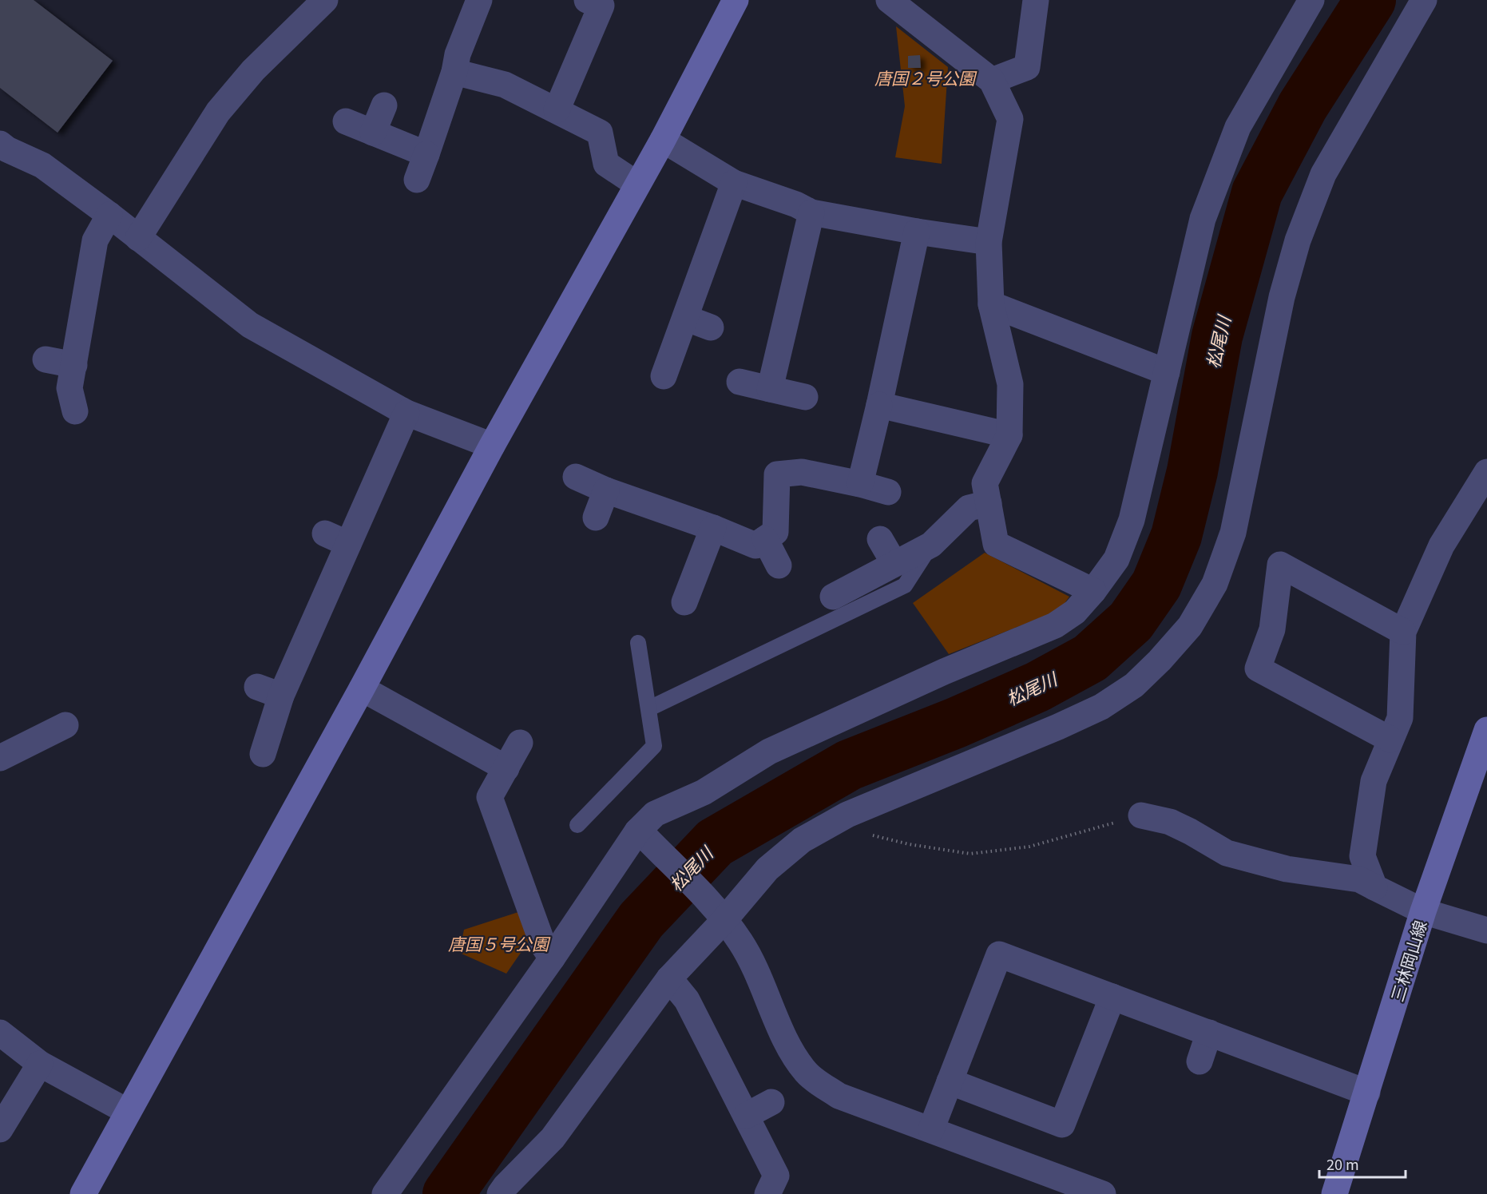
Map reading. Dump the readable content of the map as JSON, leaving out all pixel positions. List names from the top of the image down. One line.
{"streets":{"street":["三林岡山線"]},"water":["松尾川"],"parks":["唐国２号公園","唐国５号公園"],"scale_bar":"20 m"}
